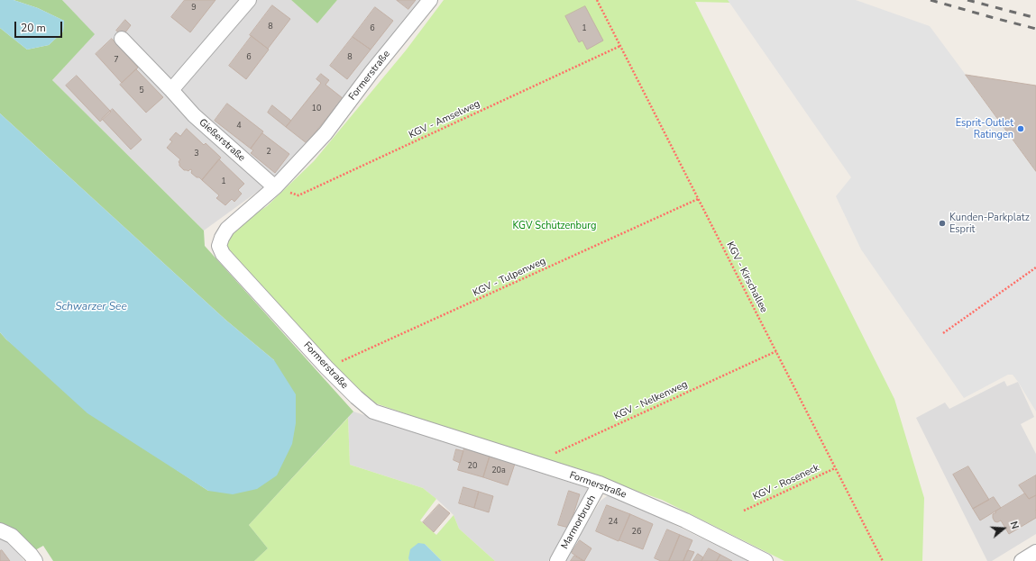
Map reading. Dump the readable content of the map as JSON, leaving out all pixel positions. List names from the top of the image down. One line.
{"streets":{"street":["Formerstraße","Gießerstraße","Marmorbruch"],"path":["KGV - Amselweg","KGV - Tulpenweg","KGV - Kirschallee","KGV - Nelkenweg","KGV - Roseneck"]},"crossings":[["Formerstraße","KGV - Amselweg"],["Formerstraße","Gießerstraße"],["Formerstraße","KGV - Tulpenweg"],["Formerstraße","KGV - Nelkenweg"],["Formerstraße","Marmorbruch"],["KGV - Amselweg","Gießerstraße"],["KGV - Amselweg","KGV - Kirschallee"],["KGV - Tulpenweg","KGV - Kirschallee"],["KGV - Kirschallee","KGV - Nelkenweg"],["KGV - Kirschallee","KGV - Roseneck"]],"water":["Schwarzer See"],"parks":["KGV Schützenburg"],"places":["Esprit-Outlet Ratingen","Kunden-Parkplatz Esprit"],"house_numbers":["9","8","6","1","6","8","7","5","10","4","2","3","1","20","20a","24","26"],"scale_bar":"20 m","north":"right"}
